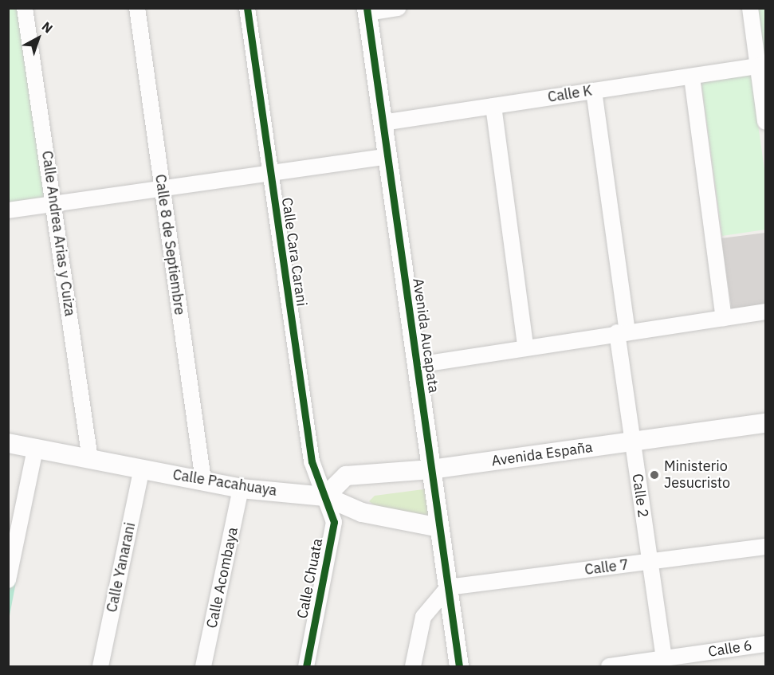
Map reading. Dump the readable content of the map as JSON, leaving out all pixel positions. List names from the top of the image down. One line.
{"streets":{"street":["Calle K","Calle Andrea Arias y Cuiza","Calle 8 de Septiembre","Calle Cara Carani","Avenida Aucapata","Avenida España","Calle Pacahuaya","Calle 2","Calle Yanarani","Calle 7","Calle Acombaya","Calle Chuata","Calle 6"]},"crossings":[["Calle K","Avenida Aucapata"],["Calle K","Calle 2"],["Calle Andrea Arias y Cuiza","Calle Pacahuaya"],["Calle 8 de Septiembre","Calle Pacahuaya"],["Calle Cara Carani","Avenida España"],["Calle Cara Carani","Calle Pacahuaya"],["Calle Cara Carani","Calle Chuata"],["Avenida Aucapata","Avenida España"],["Avenida Aucapata","Calle Pacahuaya"],["Avenida Aucapata","Calle 7"],["Avenida España","Calle Pacahuaya"],["Avenida España","Calle 2"],["Avenida España","Calle Chuata"],["Calle Pacahuaya","Calle Yanarani"],["Calle Pacahuaya","Calle Acombaya"],["Calle Pacahuaya","Calle Chuata"],["Calle 2","Calle 7"],["Calle 2","Calle 6"]],"places":["Ministerio Jesucristo"],"north":"top right"}
